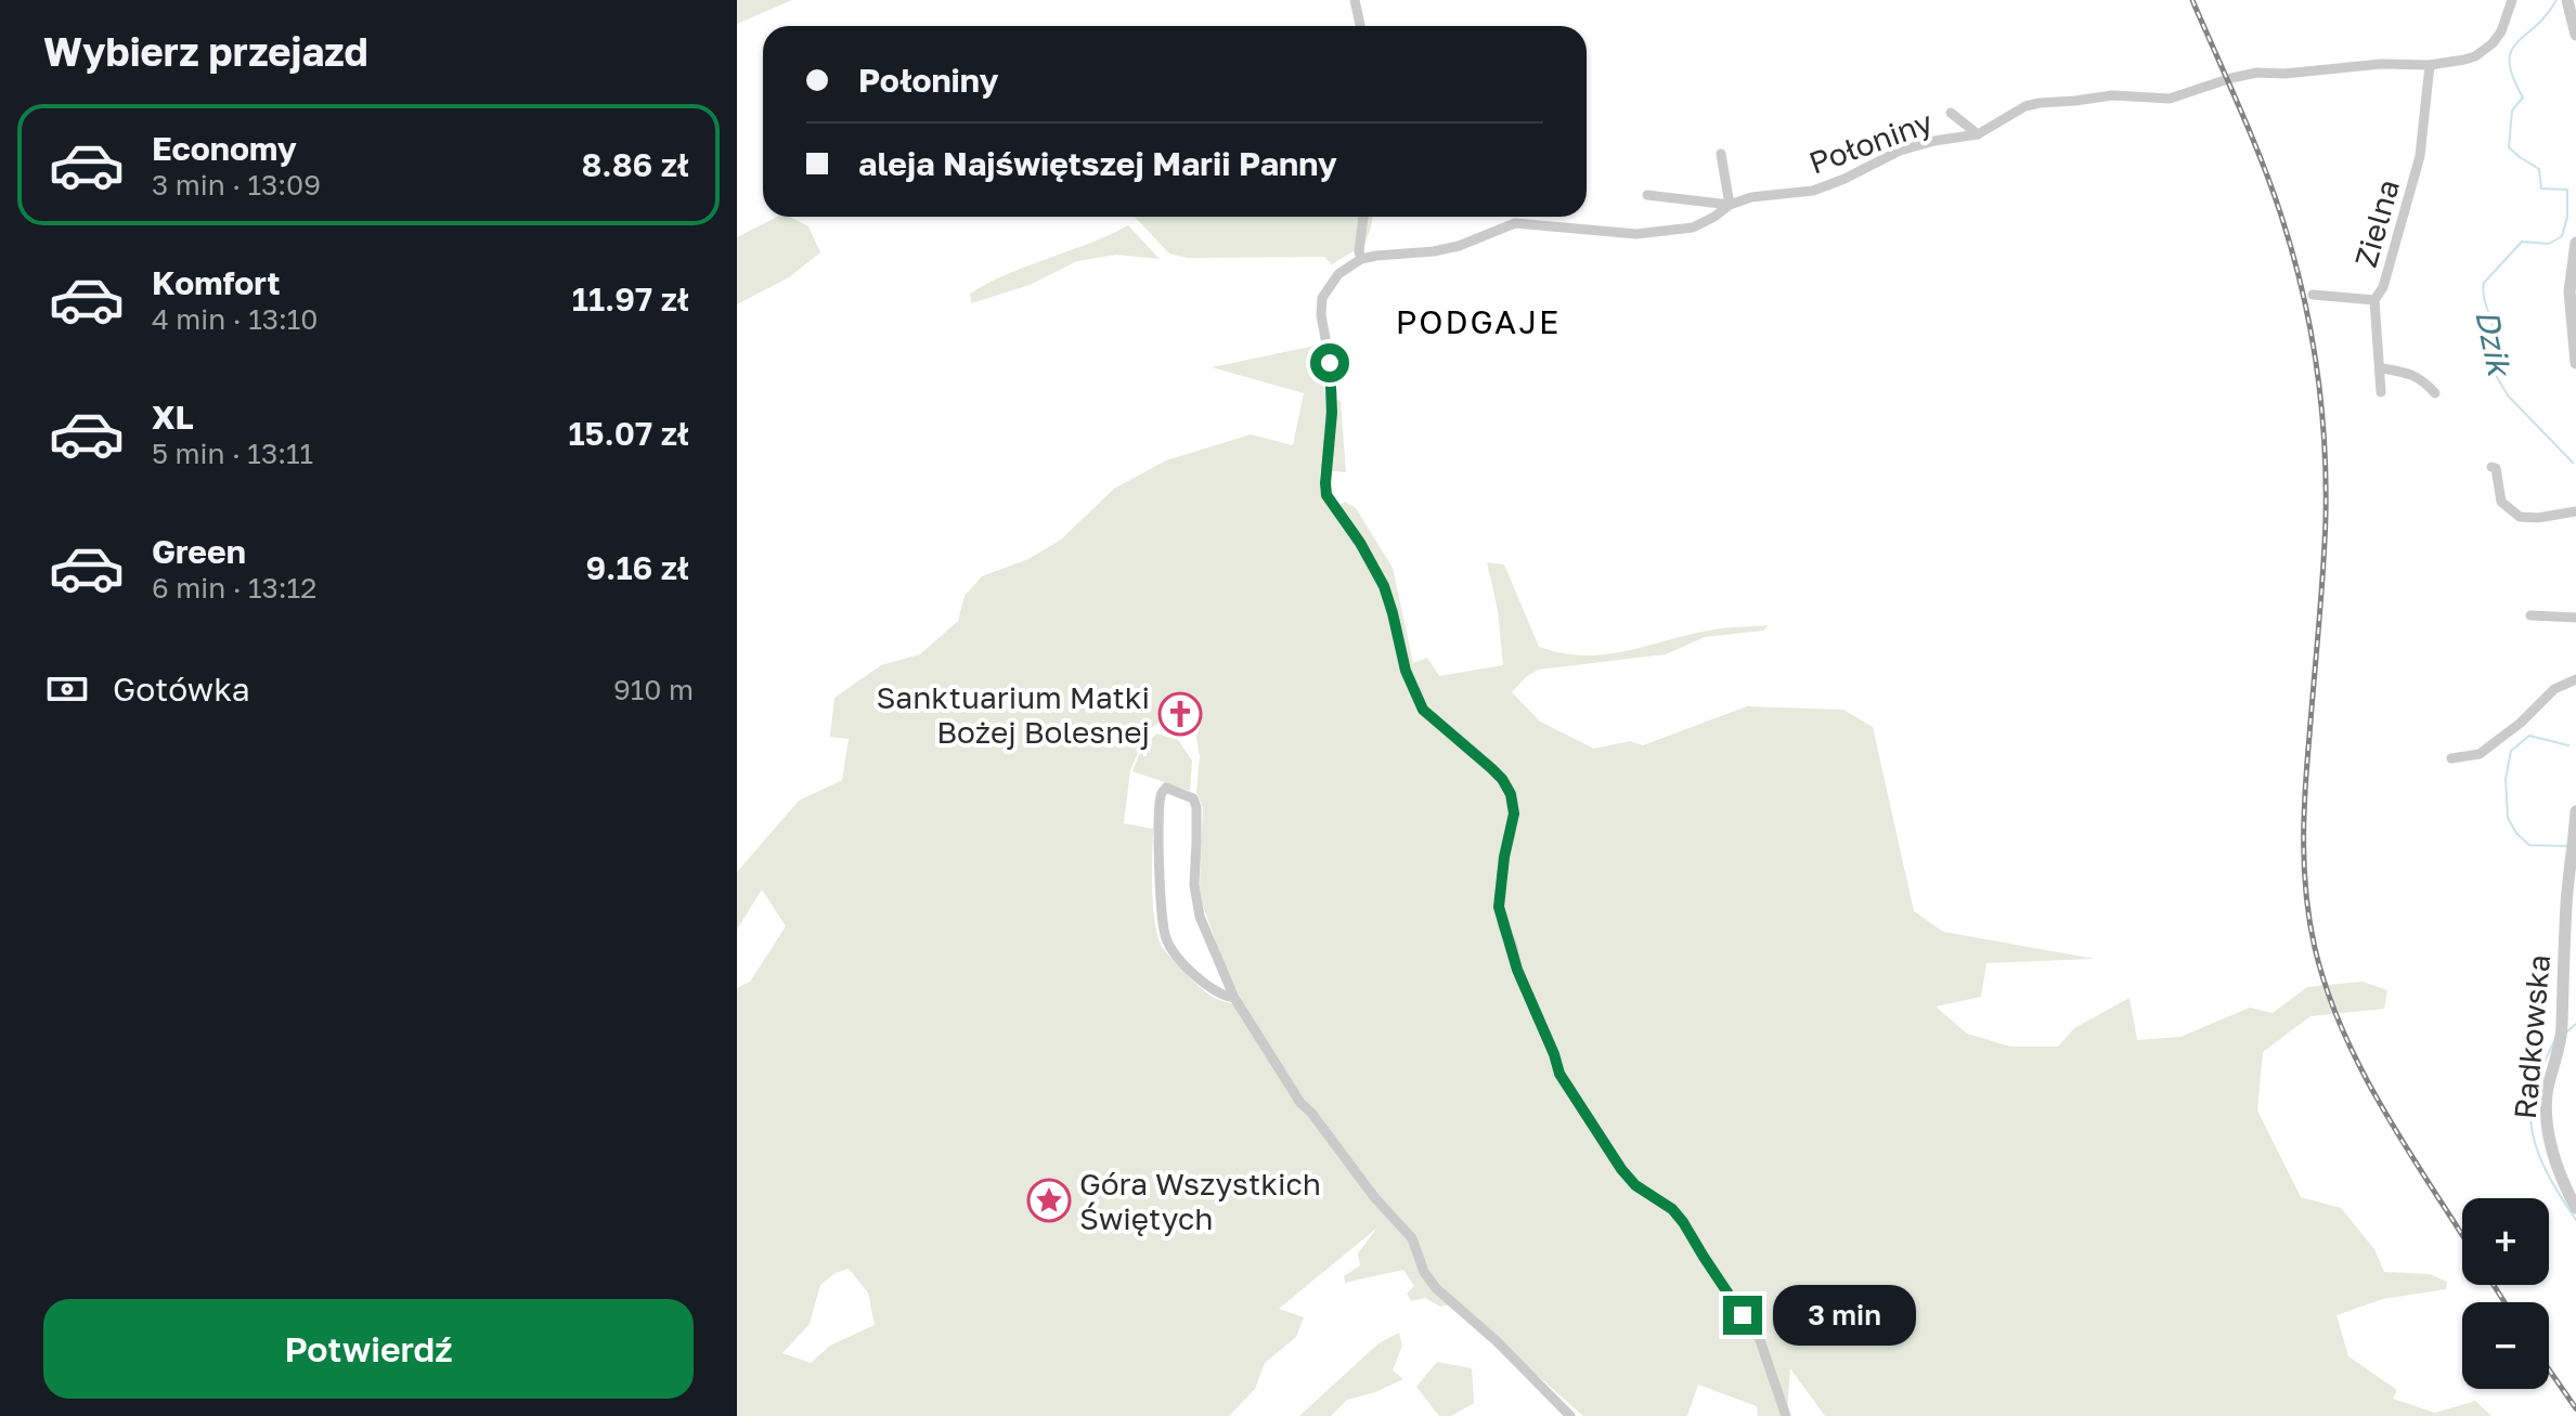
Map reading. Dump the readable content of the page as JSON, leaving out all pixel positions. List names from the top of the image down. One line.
{"streets":{"street":["Połoniny","Zielna","Radkowska"]},"crossings":[["Połoniny","Zielna"]],"districts":["PODGAJE"],"water":["Dzik"],"places":{"church":["Sanktuarium Matki Bożej Bolesnej"],"place":["Góra Wszystkich Świętych"]},"page":{"heading":"Wybierz przejazd","banner":["Połoniny","aleja Najświętszej Marii Panny"],"list":[{"name":"Economy","note":"3 min · 13:09","value":"8.86 zł"},{"name":"Komfort","note":"4 min · 13:10","value":"11.97 zł"},{"name":"XL","note":"5 min · 13:11","value":"15.07 zł"},{"name":"Green","note":"6 min · 13:12","value":"9.16 zł"}],"pay":["Gotówka","910 m"],"map_buttons":["+","−"],"buttons":"Potwierdź","bubble":"3 min"}}
